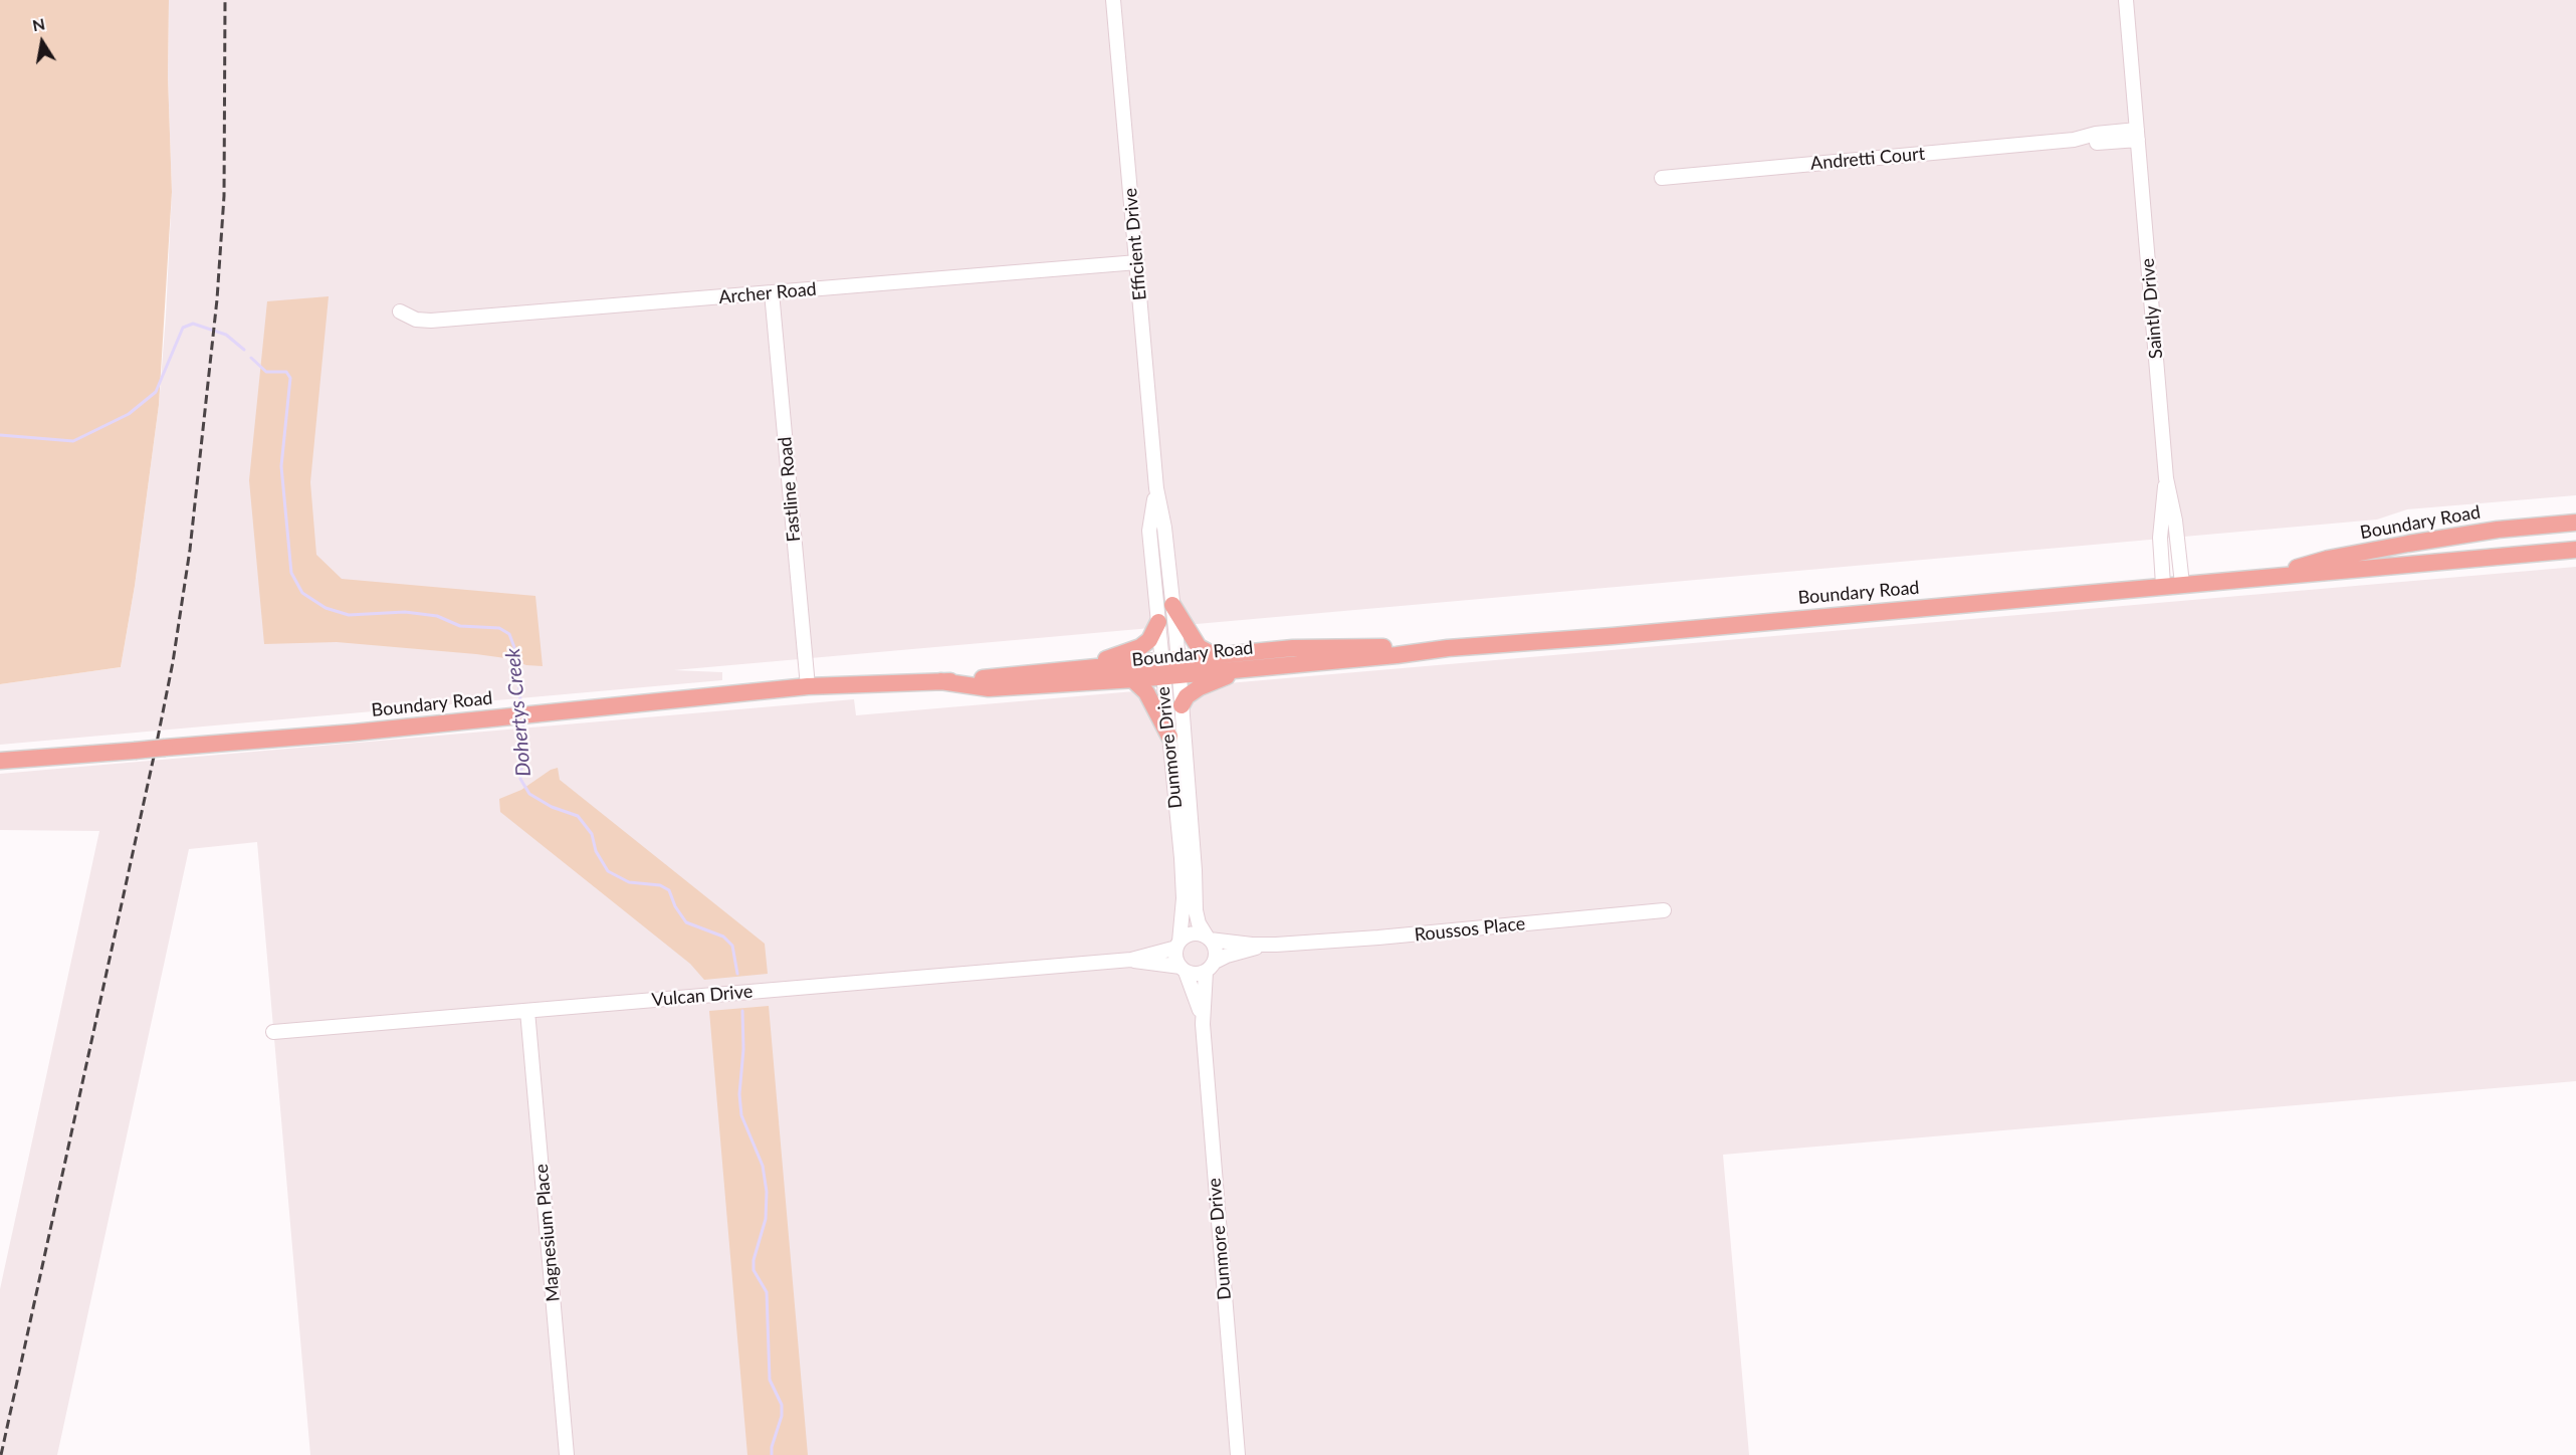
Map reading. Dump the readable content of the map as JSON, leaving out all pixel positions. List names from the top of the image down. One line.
{"streets":{"main road":["Boundary Road"],"street":["Andretti Court","Efficient Drive","Archer Road","Saintly Drive","Fastline Road","Dunmore Drive","Roussos Place","Vulcan Drive","Magnesium Place"]},"crossings":[["Andretti Court","Saintly Drive"],["Efficient Drive","Archer Road"],["Efficient Drive","Boundary Road"],["Efficient Drive","Dunmore Drive"],["Archer Road","Fastline Road"],["Saintly Drive","Boundary Road"],["Fastline Road","Boundary Road"],["Boundary Road","Dunmore Drive"],["Dunmore Drive","Roussos Place"],["Dunmore Drive","Vulcan Drive"],["Roussos Place","Vulcan Drive"],["Vulcan Drive","Magnesium Place"]],"water":["Dohertys Creek"],"north":"top"}
